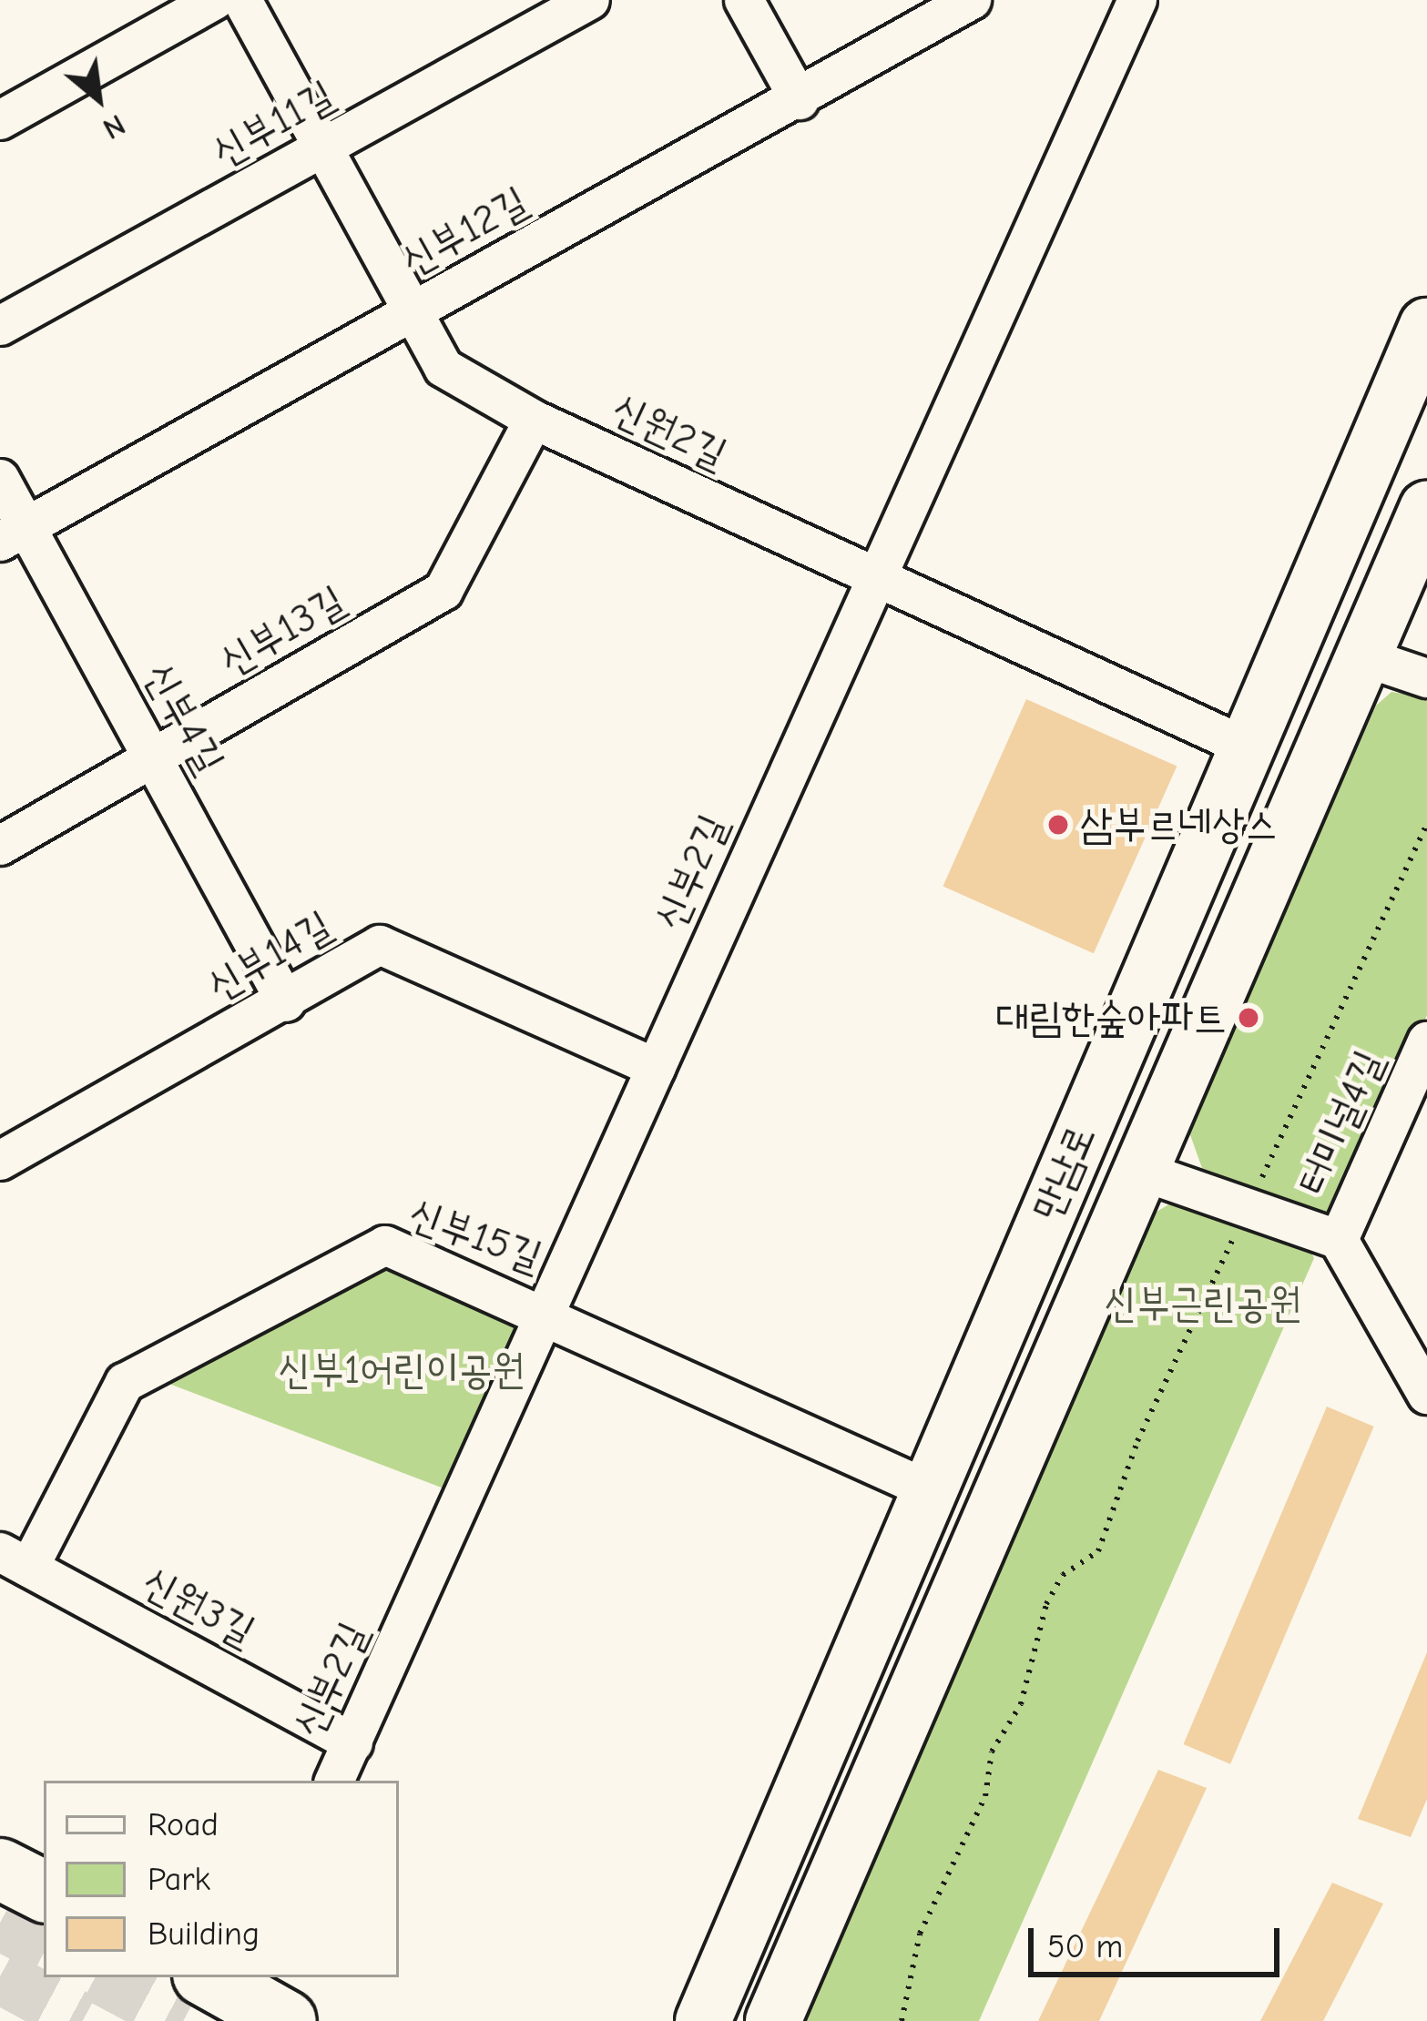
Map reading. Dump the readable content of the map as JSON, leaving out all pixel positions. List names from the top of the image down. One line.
{"streets":{"main road":["만남로"],"street":["신부11길","신부12길","신원2길","신부13길","신부4길","신부2길","신부14길","터미널4길","신부15길","신원3길"]},"crossings":[["신부11길","신원2길"],["신부12길","신원2길"],["신부12길","신부4길"],["신원2길","신부13길"],["신원2길","신부2길"],["신원2길","만남로"],["신부13길","신부4길"],["신부4길","신부14길"],["신부2길","신부14길"],["신부2길","신부15길"],["신부2길","신원3길"],["만남로","신부15길"],["신부15길","신원3길"]],"parks":["신부근린공원","신부1어린이공원"],"places":["삼부르네상스","대림한숲아파트"],"legend":["Road","Park","Building"],"scale_bar":"50 m","north":"bottom right"}
